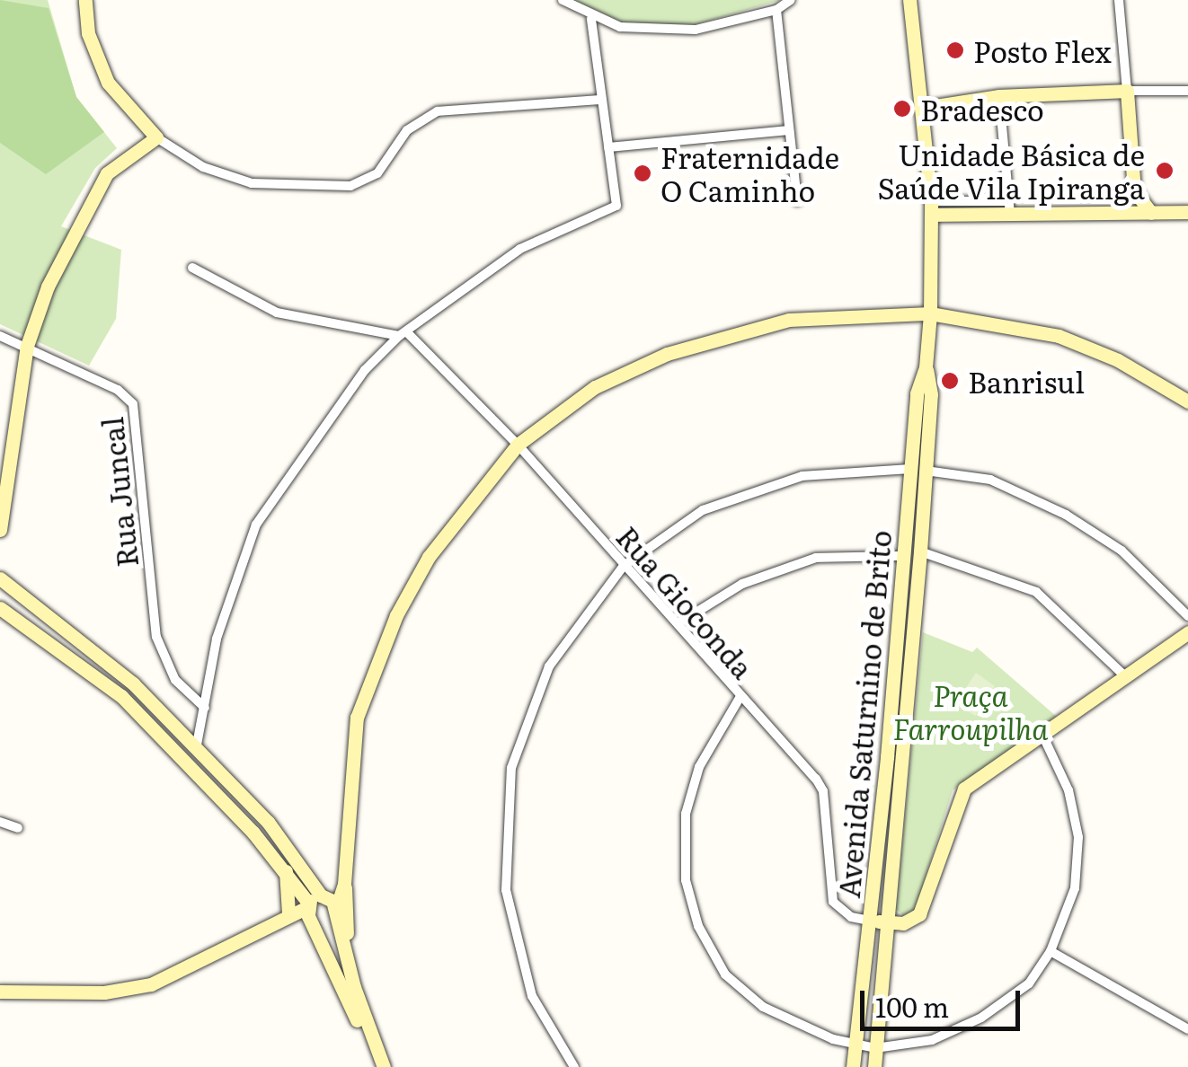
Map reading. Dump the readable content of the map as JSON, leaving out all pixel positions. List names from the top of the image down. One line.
{"streets":{"street":["Rua Juncal","Rua Gioconda","Avenida Saturnino de Brito"]},"crossings":[["Rua Gioconda","Avenida Saturnino de Brito"]],"parks":["Praça Farroupilha"],"places":["Posto Flex","Bradesco","Unidade Básica de Saúde Vila Ipiranga","Fraternidade O Caminho","Banrisul"],"scale_bar":"100 m"}
